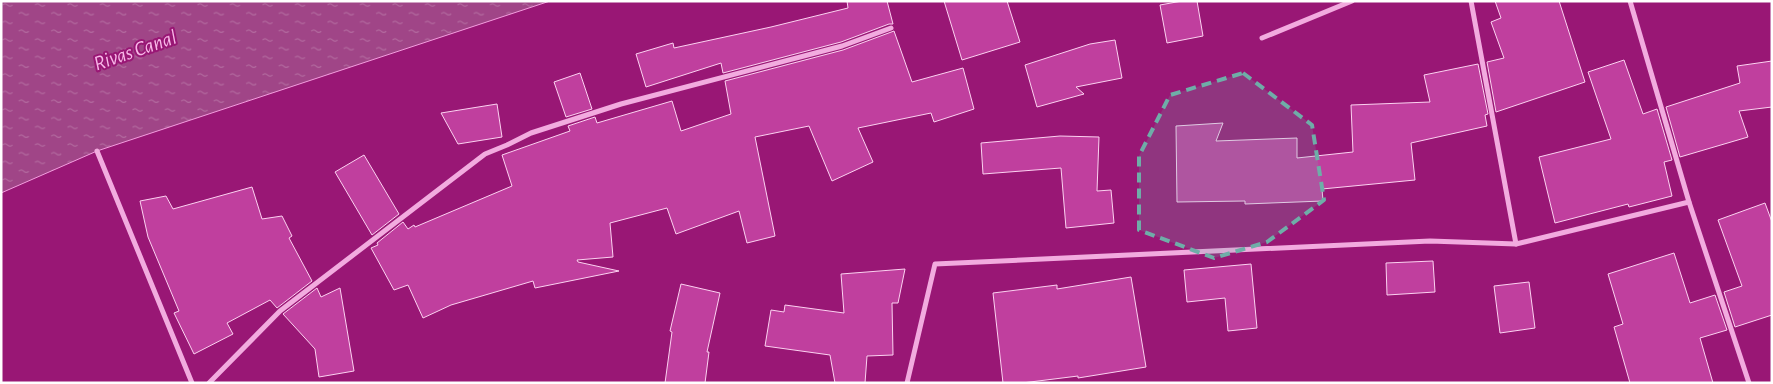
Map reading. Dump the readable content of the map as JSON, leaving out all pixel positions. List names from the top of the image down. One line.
{"water":["Rivas Canal"]}
